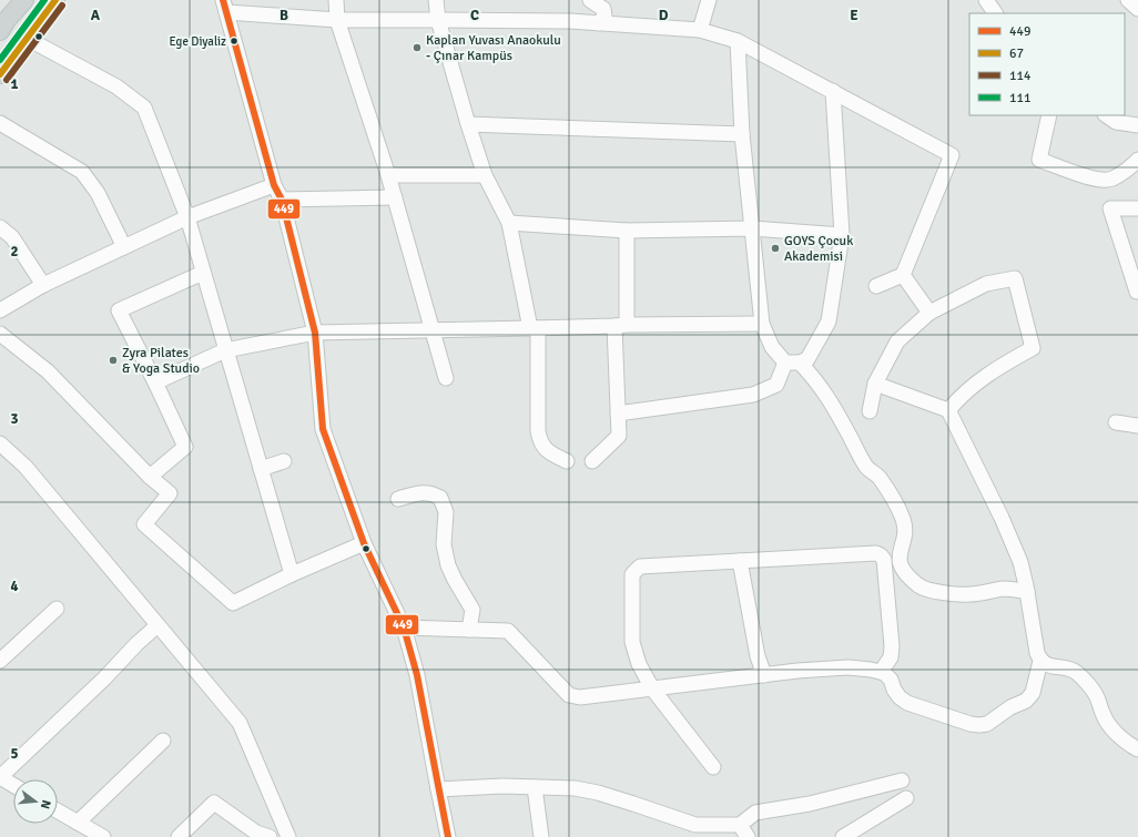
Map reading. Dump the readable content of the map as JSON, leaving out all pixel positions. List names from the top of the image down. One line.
{"places":["Ege Diyaliz","Kaplan Yuvası Anaokulu - Çınar Kampüs","GOYS Çocuk Akademisi","Zyra Pilates & Yoga Studio"],"lines":["transit line 449","transit line 67","transit line 111","transit line 114"],"legend":["449","67","114","111"],"north":"right","grid":{"columns":["A","B","C","D","E"],"rows":["1","2","3","4","5"]}}
